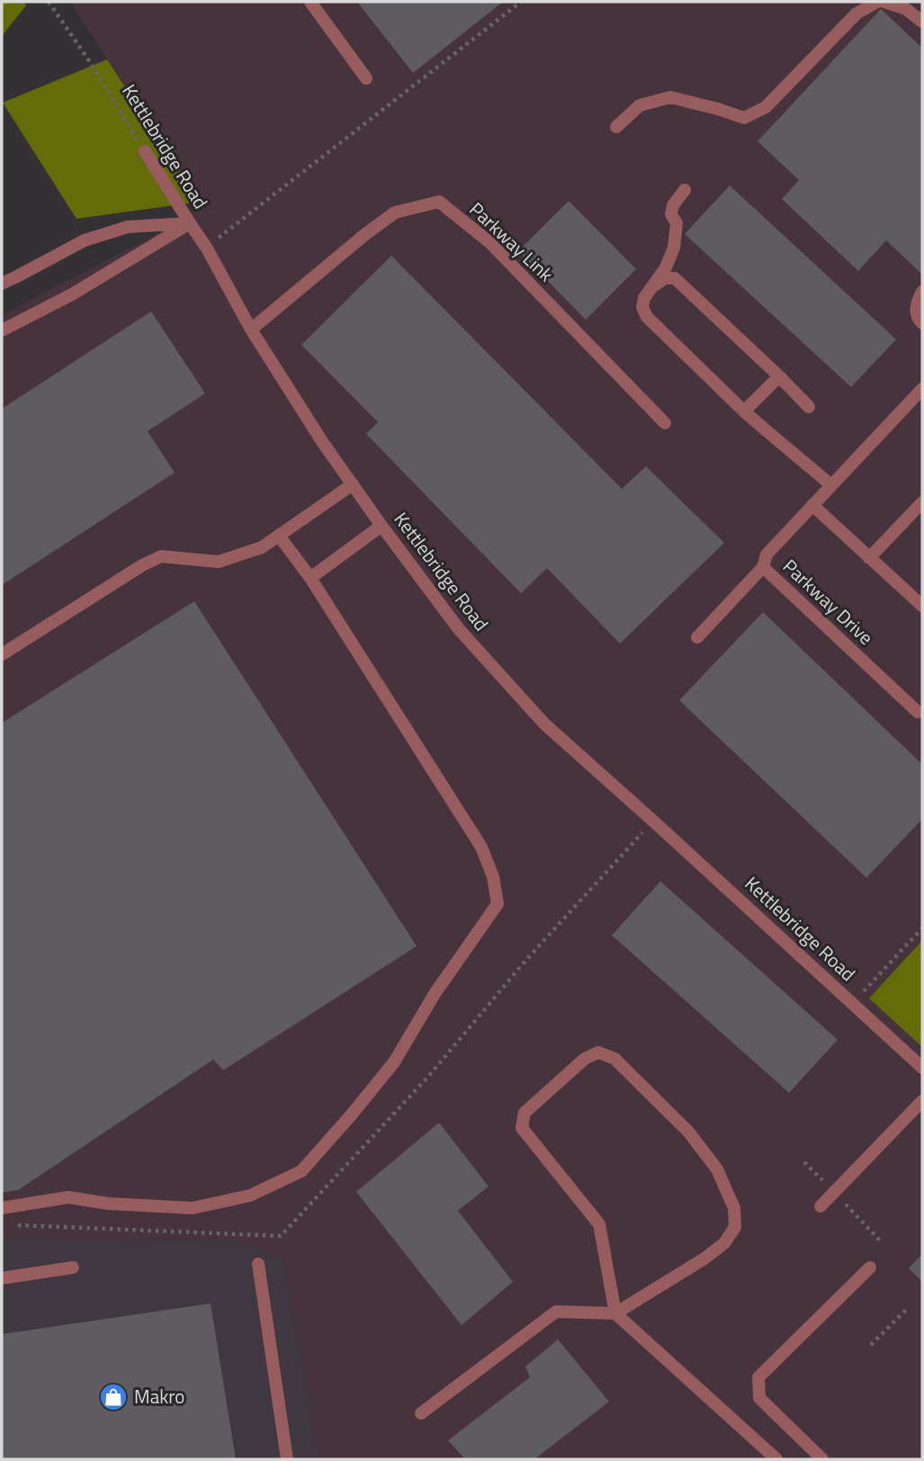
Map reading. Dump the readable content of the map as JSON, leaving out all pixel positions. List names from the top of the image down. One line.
{"streets":{"street":["Kettlebridge Road","Parkway Link","Parkway Drive"]},"crossings":[["Kettlebridge Road","Parkway Link"]],"places":{"shop":["Makro"]}}
